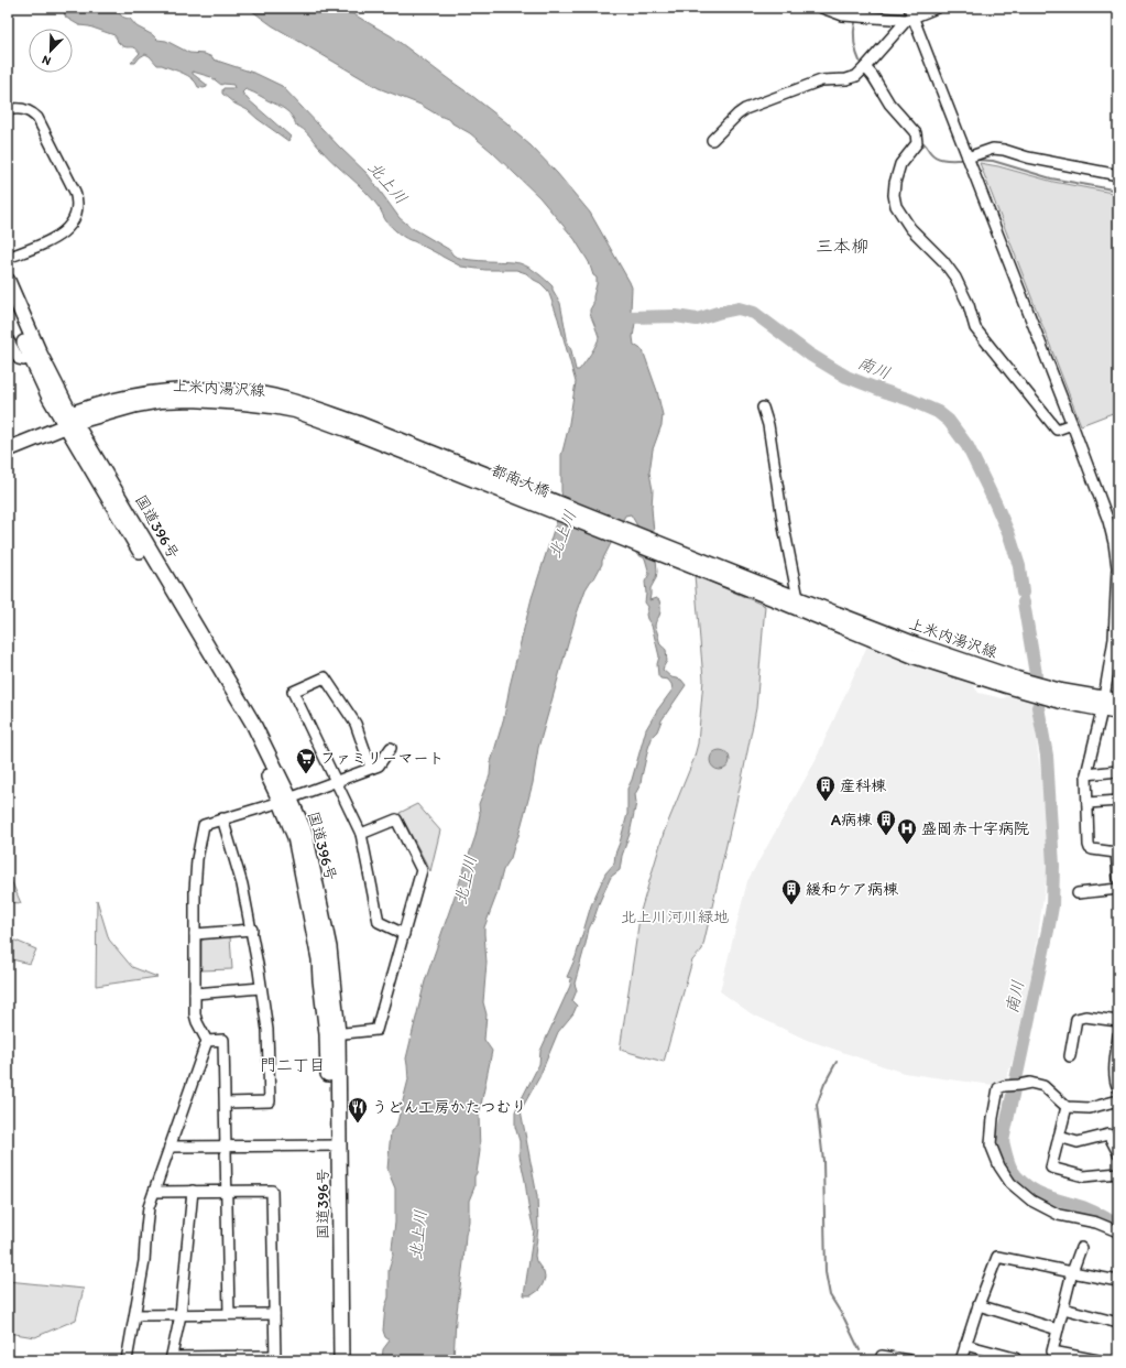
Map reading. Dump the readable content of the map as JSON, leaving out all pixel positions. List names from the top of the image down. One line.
{"streets":{"highway":["国道396号"],"main road":["上米内湯沢線","都南大橋"]},"crossings":[["上米内湯沢線","都南大橋"],["上米内湯沢線","国道396号"]],"districts":["三本柳","門二丁目"],"water":["北上川","南川"],"parks":["北上川河川緑地"],"places":{"supermarket":["ファミリーマート"],"building":["産科棟","A病棟","緩和ケア病棟"],"hospital":["盛岡赤十字病院"],"restaurant":["うどん工房かたつむり"]},"north":"bottom left"}
